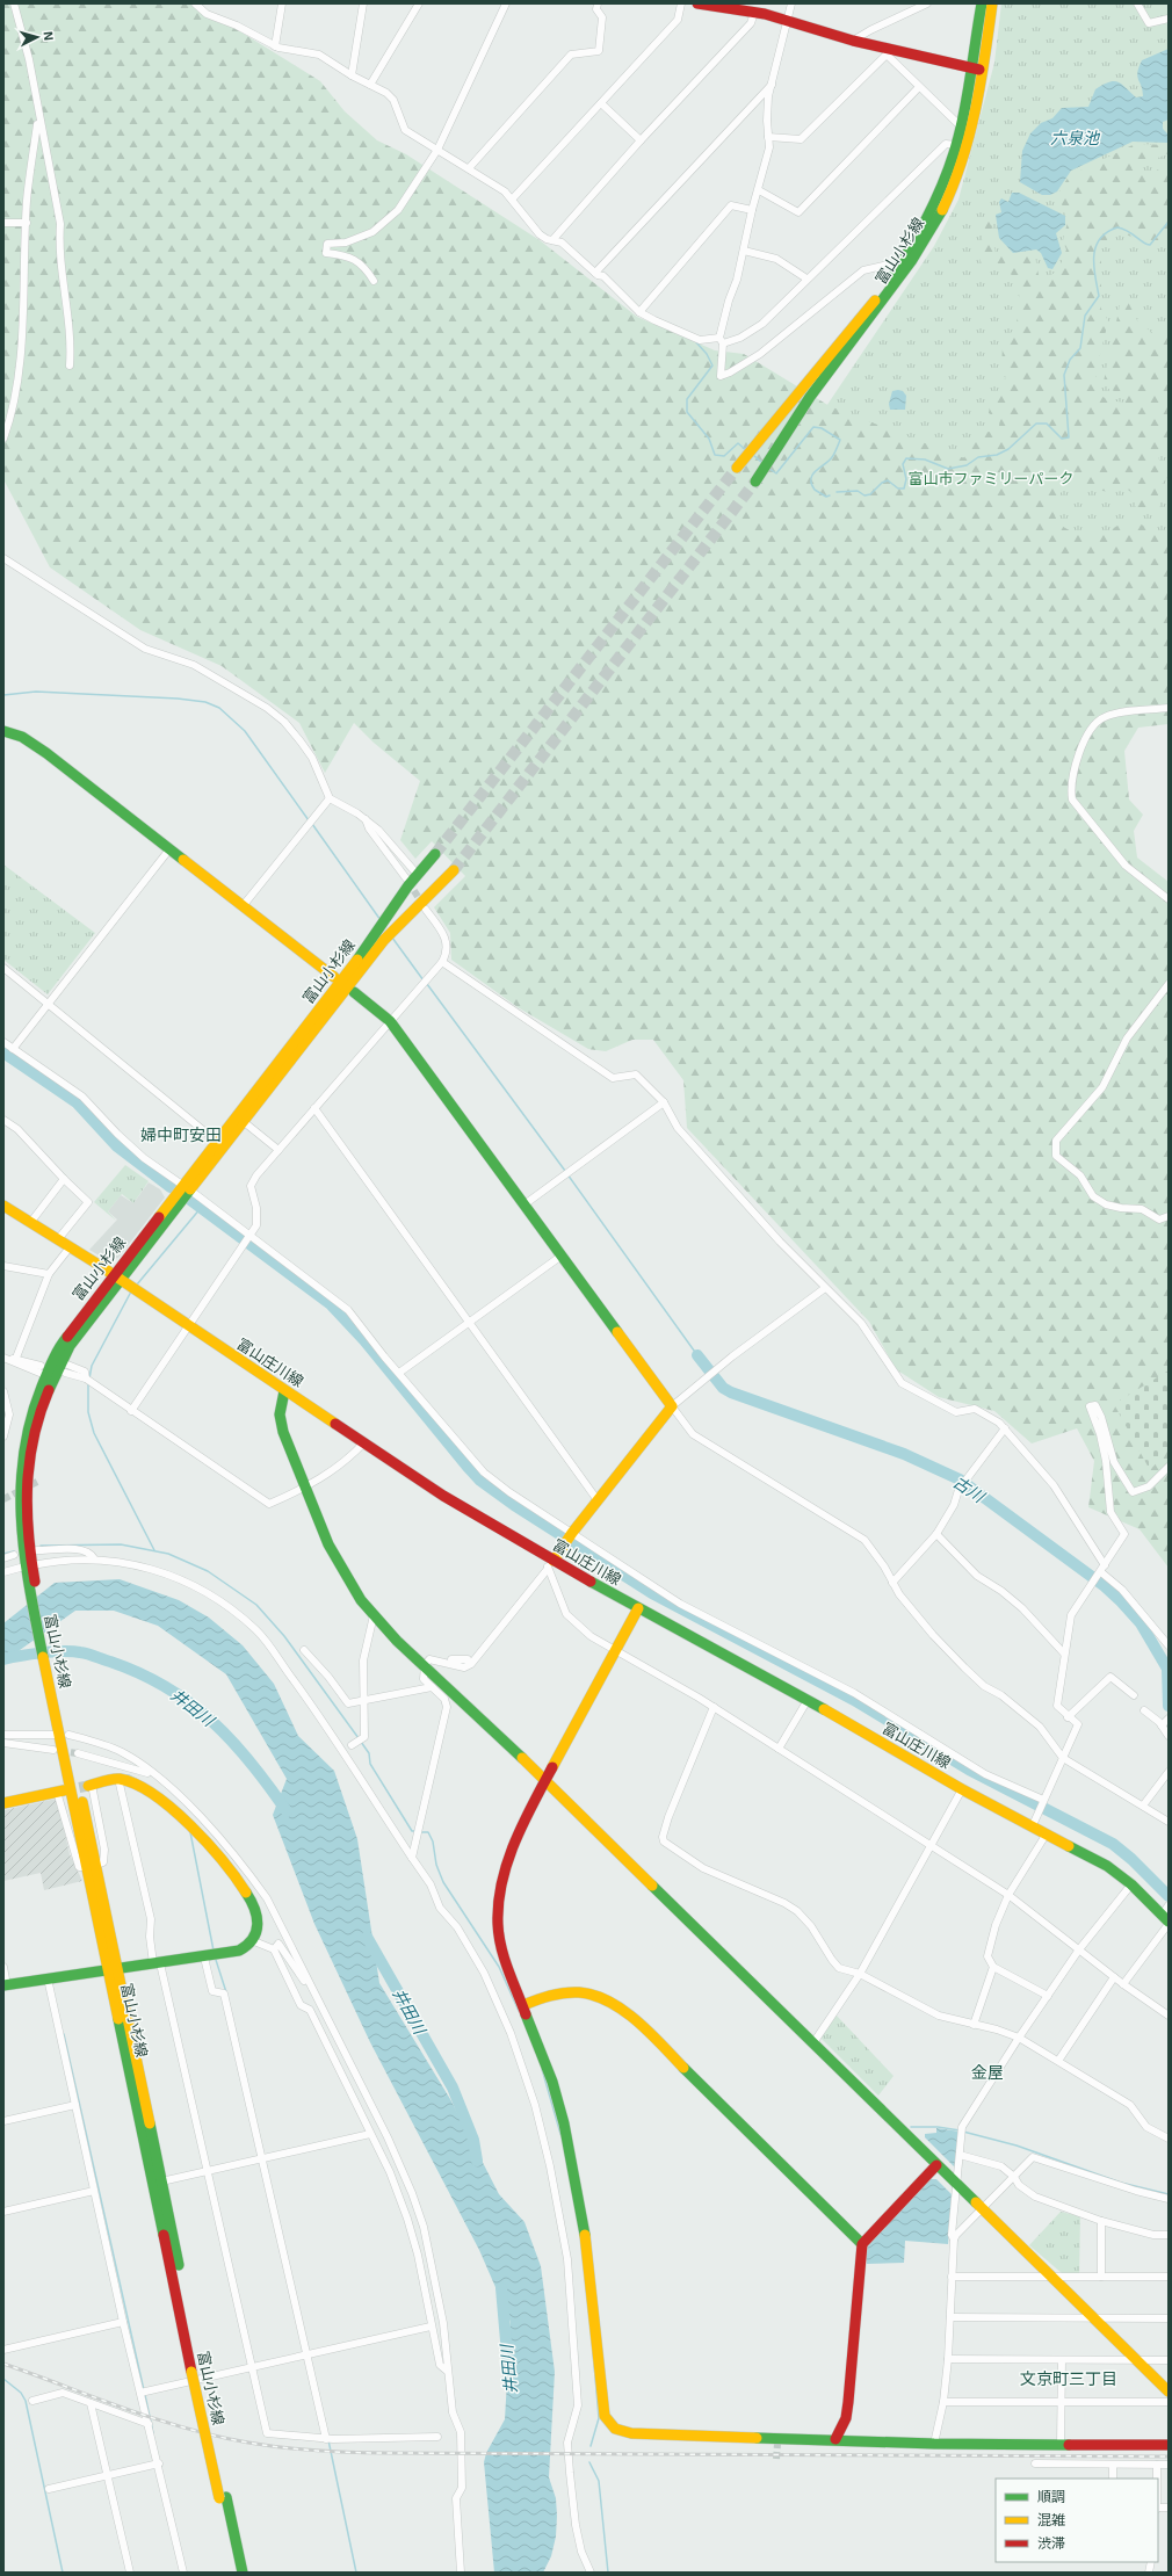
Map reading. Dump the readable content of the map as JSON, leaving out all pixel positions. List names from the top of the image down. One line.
{"streets":{"main road":["富山小杉線","富山庄川線"]},"crossings":[["富山小杉線","富山庄川線"]],"districts":["婦中町安田","金屋","文京町三丁目"],"water":["六泉池","古川","井田川"],"parks":["富山市ファミリーパーク"],"legend":["順調","混雑","渋滞"],"north":"right"}
